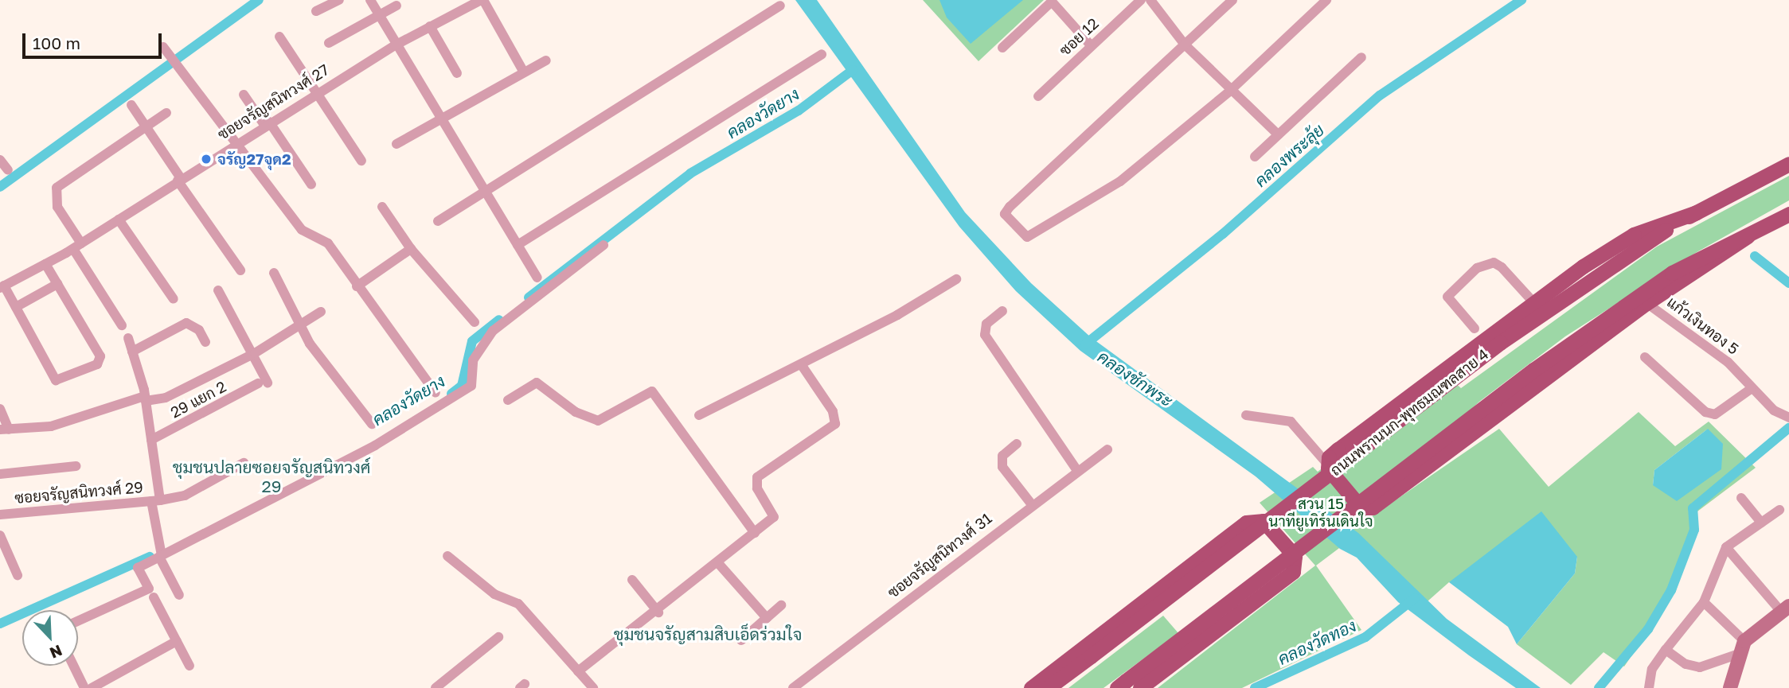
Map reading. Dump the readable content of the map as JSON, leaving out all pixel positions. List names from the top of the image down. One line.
{"streets":{"main road":["ถนนพรานนก-พุทธมณฑลสาย 4"],"street":["ซอย 12","ซอยจรัญสนิทวงศ์ 27","แก้วเงินทอง 5","29 แยก 2","ซอยจรัญสนิทวงศ์ 29","ซอยจรัญสนิทวงศ์ 31"]},"districts":["ชุมชนปลายซอยจรัญสนิทวงศ์ 29","ชุมชนจรัญสามสิบเอ็ดร่วมใจ"],"water":["คลองวัดยาง","คลองพระลุ้ย","คลองชักพระ","คลองวัดทอง"],"parks":["สวน 15 นาทียูเทิร์นเดินใจ"],"places":["จรัญ27จุด2"],"scale_bar":"100 m","north":"bottom right"}
